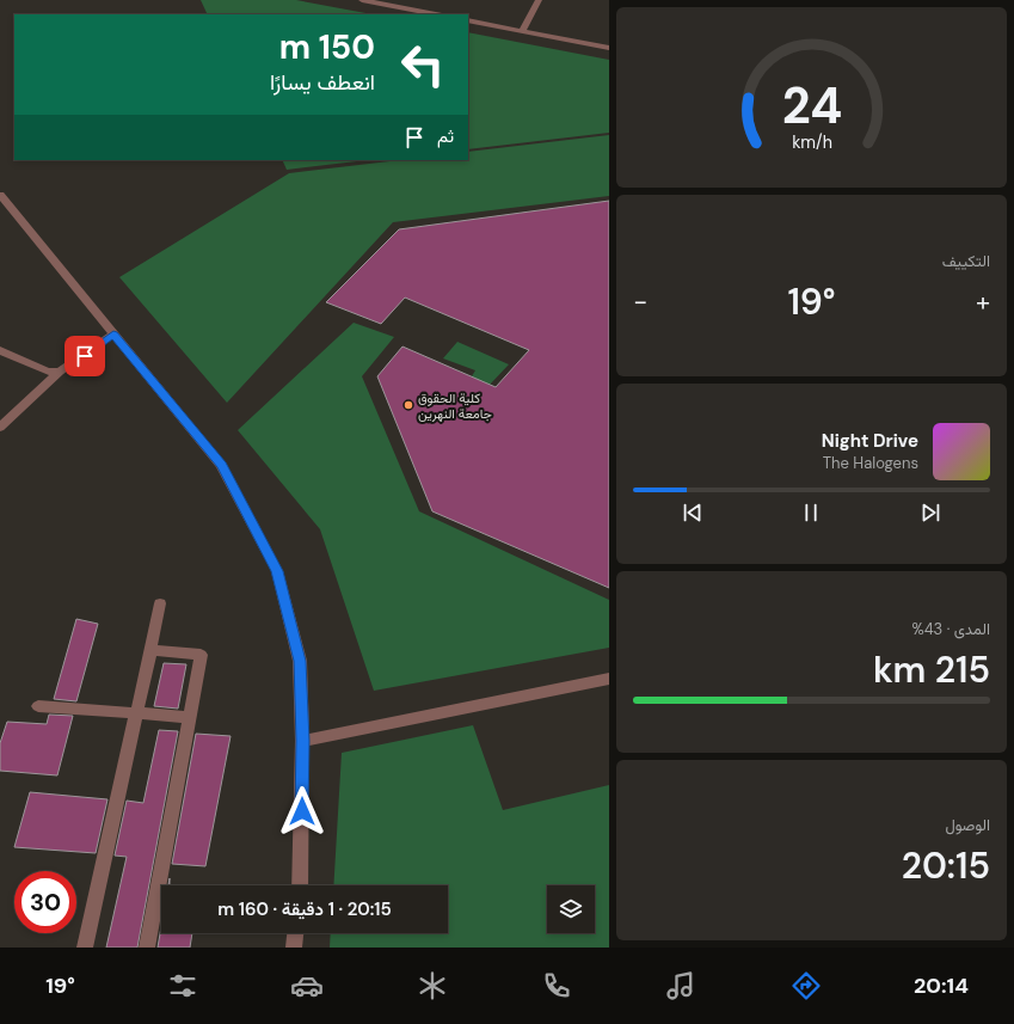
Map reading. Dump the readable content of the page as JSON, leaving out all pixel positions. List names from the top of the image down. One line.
{"places":["كلية الحقوق جامعة النهرين"],"page":{"turn":["150 m","انعطف يسارًا"],"then":"ثم","tile":["التكييف",["المدى · 43%","215 km"],["الوصول","20:15"]],"heat":["−","19°","+"],"song":["Night Drive","The Halogens"],"limit":"30","trip":"20:15 · 1 دقيقة · 160 m","tabs":["20:14","19°"],"gauge":["24","km/h"]}}
